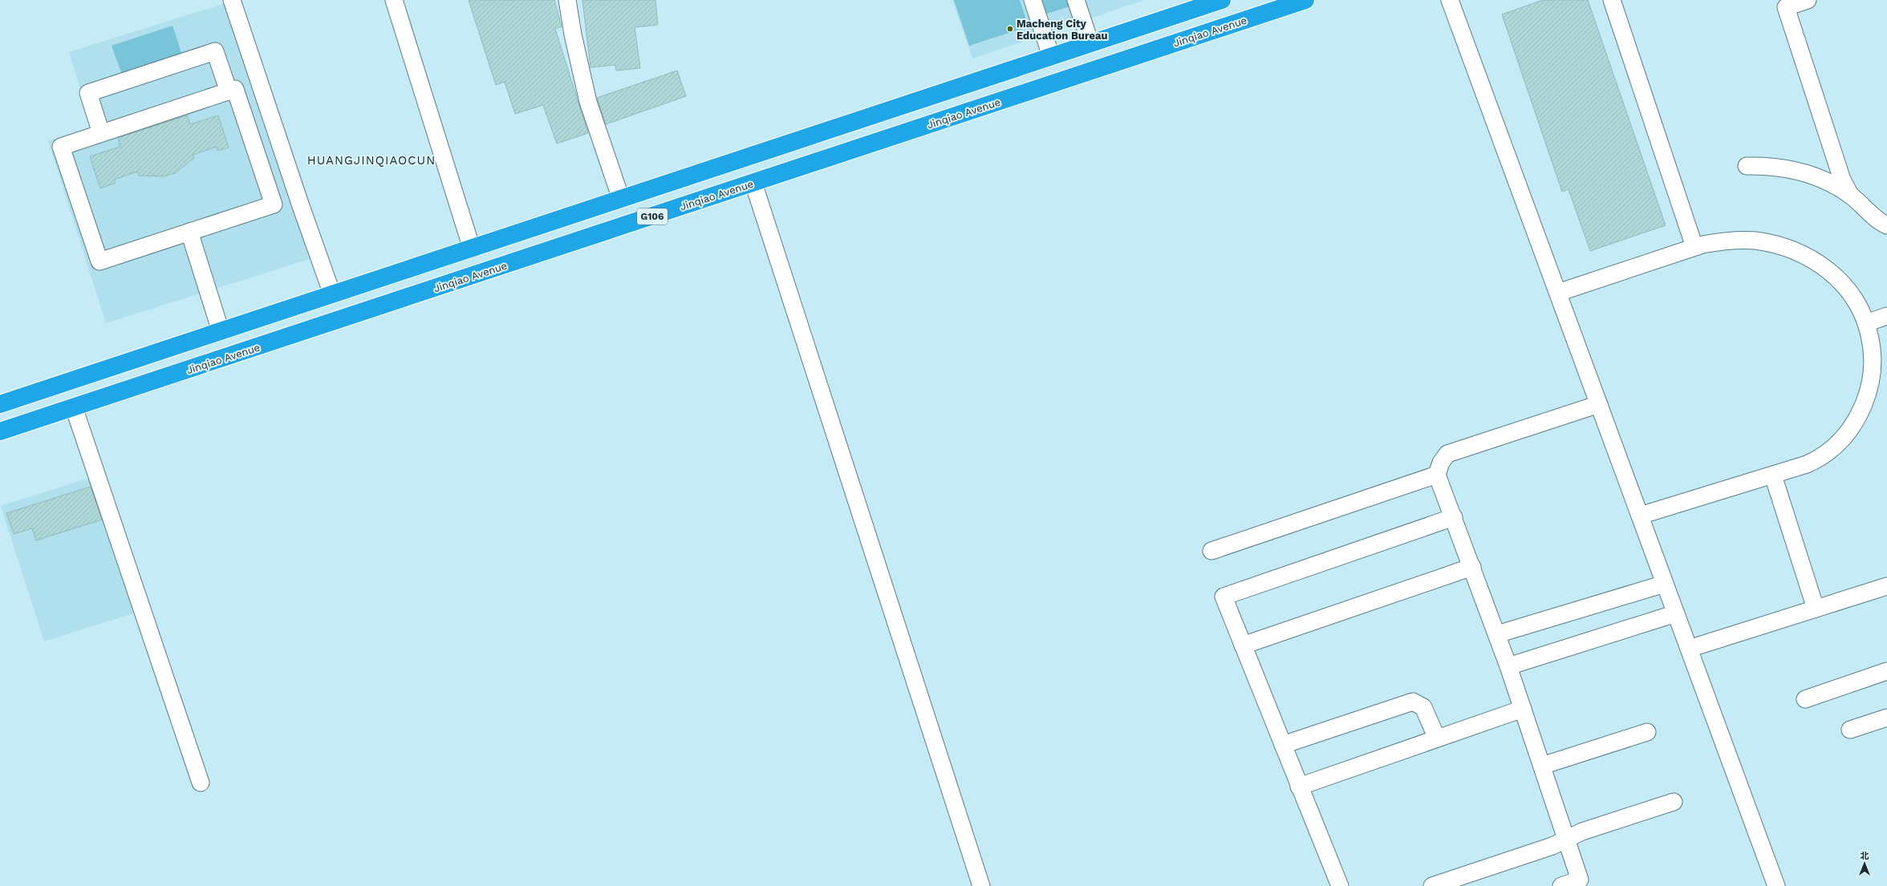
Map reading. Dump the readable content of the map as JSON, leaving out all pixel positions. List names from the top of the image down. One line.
{"streets":{"highway":["Jinqiao Avenue","G106"]},"districts":["HUANGJINQIAOCUN"],"places":["Macheng City Education Bureau"],"north":"top"}
